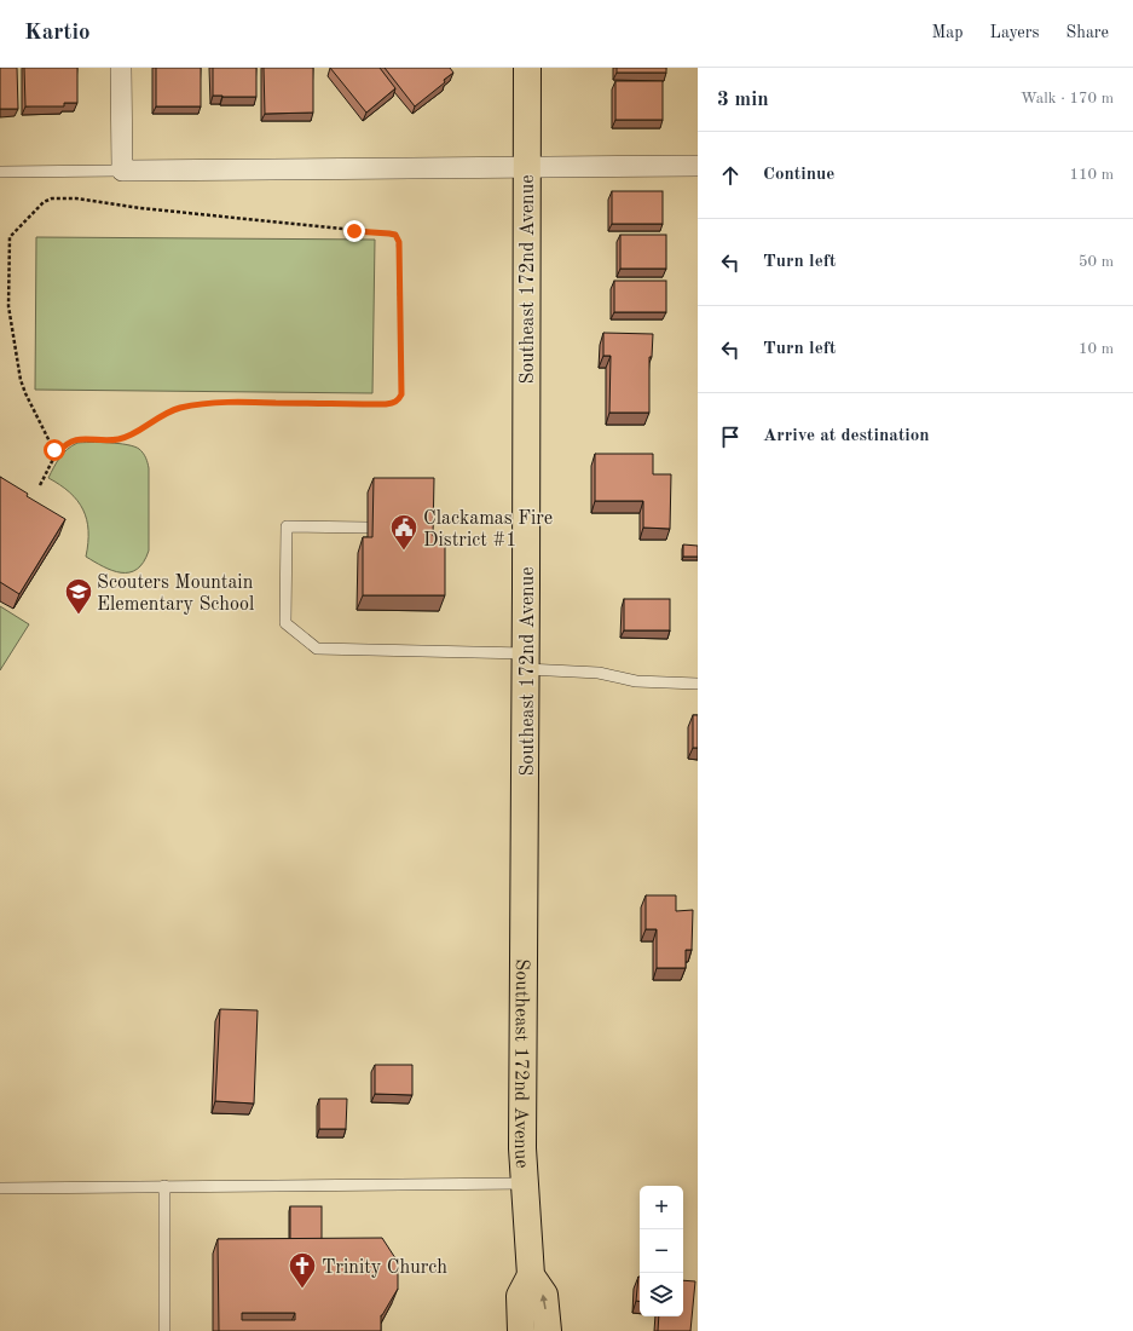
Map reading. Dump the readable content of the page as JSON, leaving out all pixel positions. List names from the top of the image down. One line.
{"streets":{"main road":["Southeast 172nd Avenue"]},"places":{"public building":["Clackamas Fire District #1"],"school or university":["Scouters Mountain Elementary School"],"church":["Trinity Church"]},"page":{"header":"Kartio","nav":["Map","Layers","Share"],"heading":["3 min","Walk · 170 m"],"list":[["Continue","110 m"],["Turn left","50 m"],["Turn left","10 m"],"Arrive at destination"],"map_buttons":["+","−"]}}
